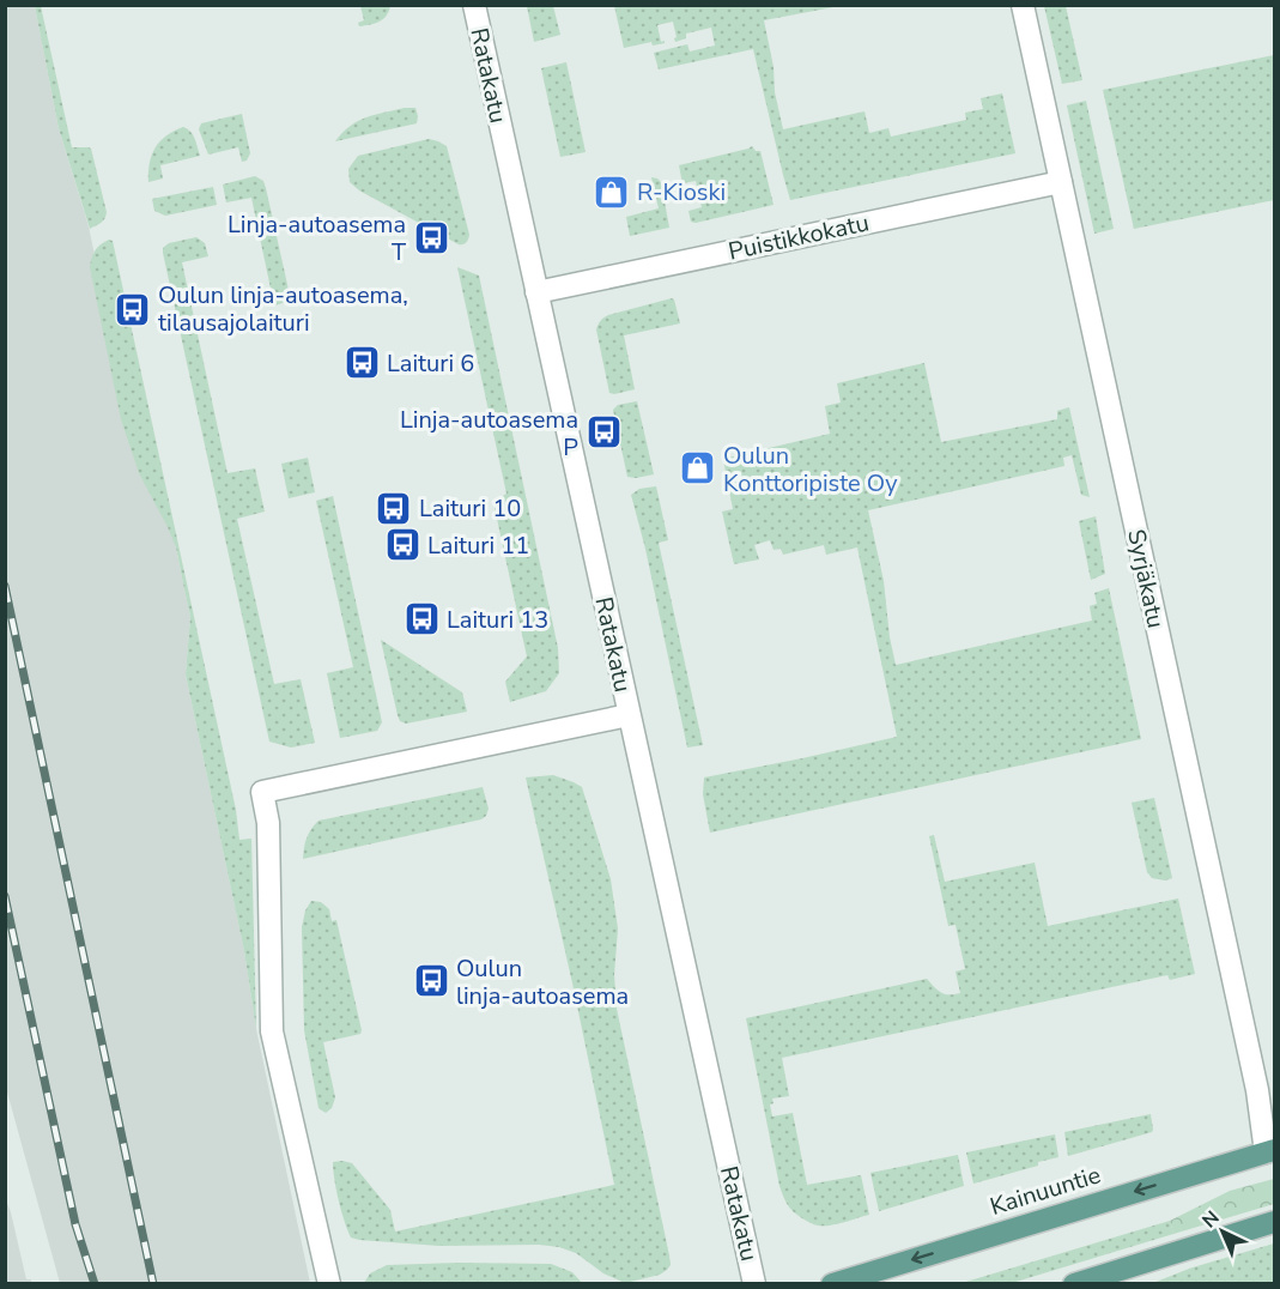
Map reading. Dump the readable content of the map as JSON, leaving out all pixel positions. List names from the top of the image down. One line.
{"streets":{"main road":["Kainuuntie"],"street":["Ratakatu","Puistikkokatu","Syrjäkatu"]},"crossings":[["Ratakatu","Puistikkokatu"],["Puistikkokatu","Syrjäkatu"],["Syrjäkatu","Kainuuntie"]],"places":{"shop":["R-Kioski","Oulun Konttoripiste Oy"],"bus stop":["Linja-autoasema T","Oulun linja-autoasema, tilausajolaituri","Laituri 6","Linja-autoasema P","Laituri 10","Laituri 11","Laituri 13","Oulun linja-autoasema"]},"north":"top left"}
